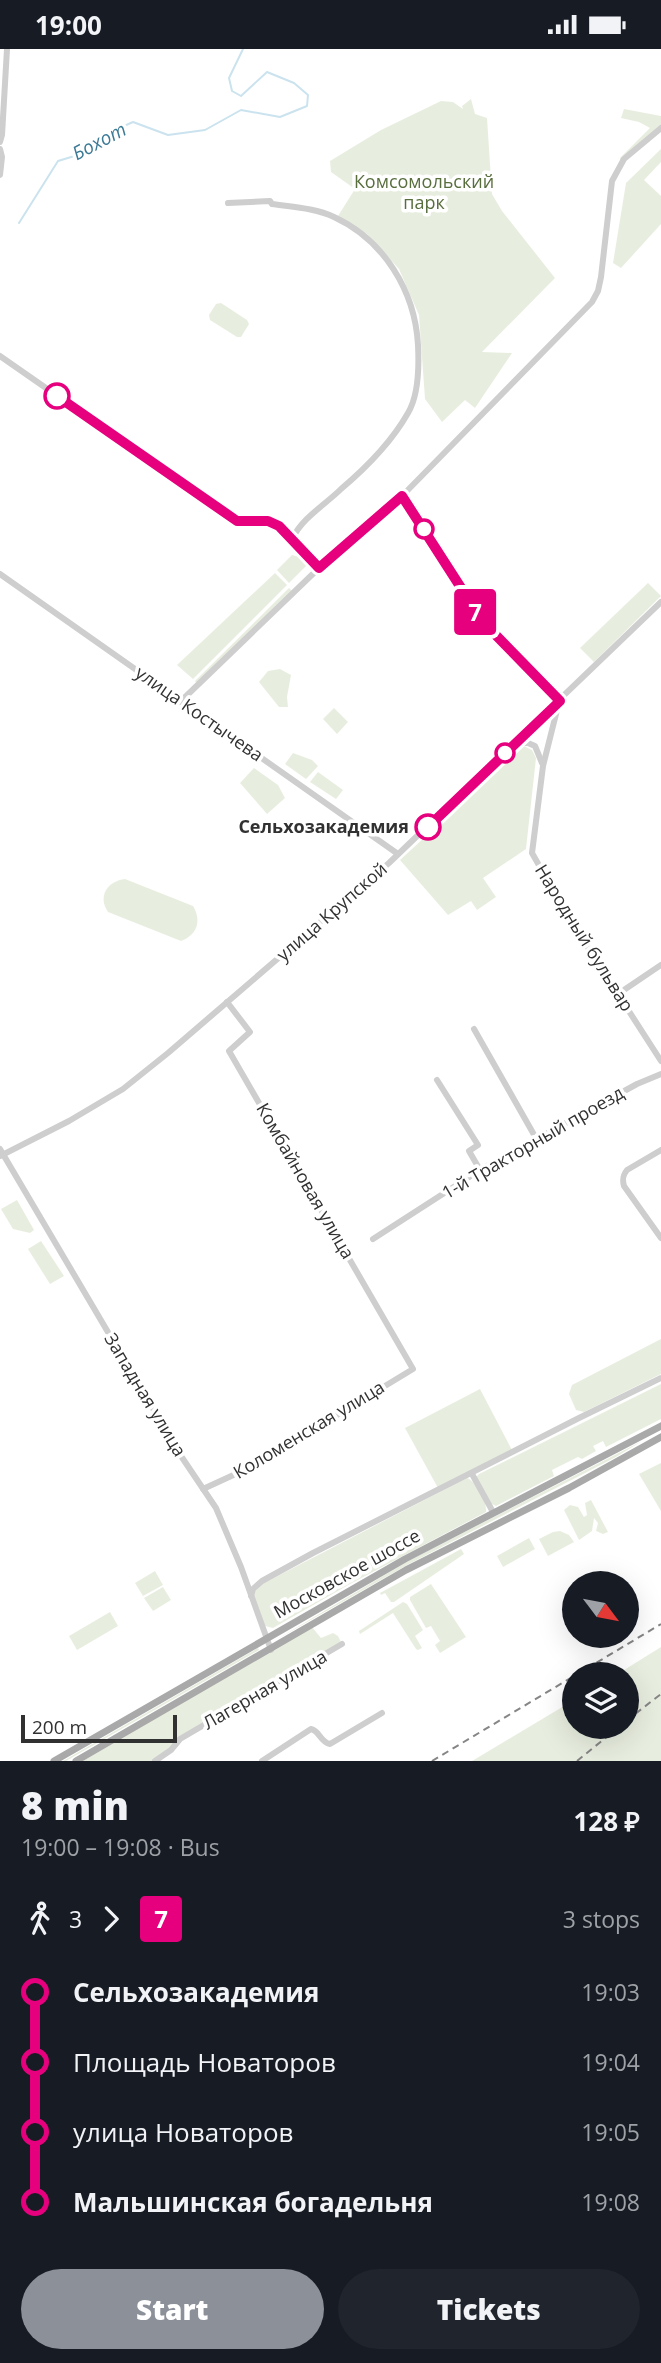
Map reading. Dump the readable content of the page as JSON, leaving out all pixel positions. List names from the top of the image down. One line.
{"streets":{"main road":["Московское шоссе"],"street":["улица Костычева","улица Крупской","Народный бульвар","1-й Тракторный проезд","Комбайновая улица","Западная улица","Коломенская улица","Лагерная улица"]},"crossings":[["улица Костычева","улица Крупской"],["улица Крупской","Народный бульвар"],["улица Крупской","Комбайновая улица"],["улица Крупской","Западная улица"],["Комбайновая улица","Коломенская улица"],["Западная улица","Коломенская улица"],["Западная улица","Московское шоссе"]],"water":["Бохот"],"parks":["Комсомольский парк"],"places":["Сельхозакадемия"],"lines":["bus line 7"],"scale_bar":"200 m","north":"bottom right","page":{"status":"19:00","on_map":"7","scale":"200 m","heading":["8 min","19:00 – 19:08 · Bus","128 ₽"],"legs":["3","7","3 stops"],"list":[{"name":"Сельхозакадемия","value":"19:03"},{"name":"Площадь Новаторов","value":"19:04"},{"name":"улица Новаторов","value":"19:05"},{"name":"Мальшинская богадельня","value":"19:08"}],"buttons":["Start","Tickets"]}}
